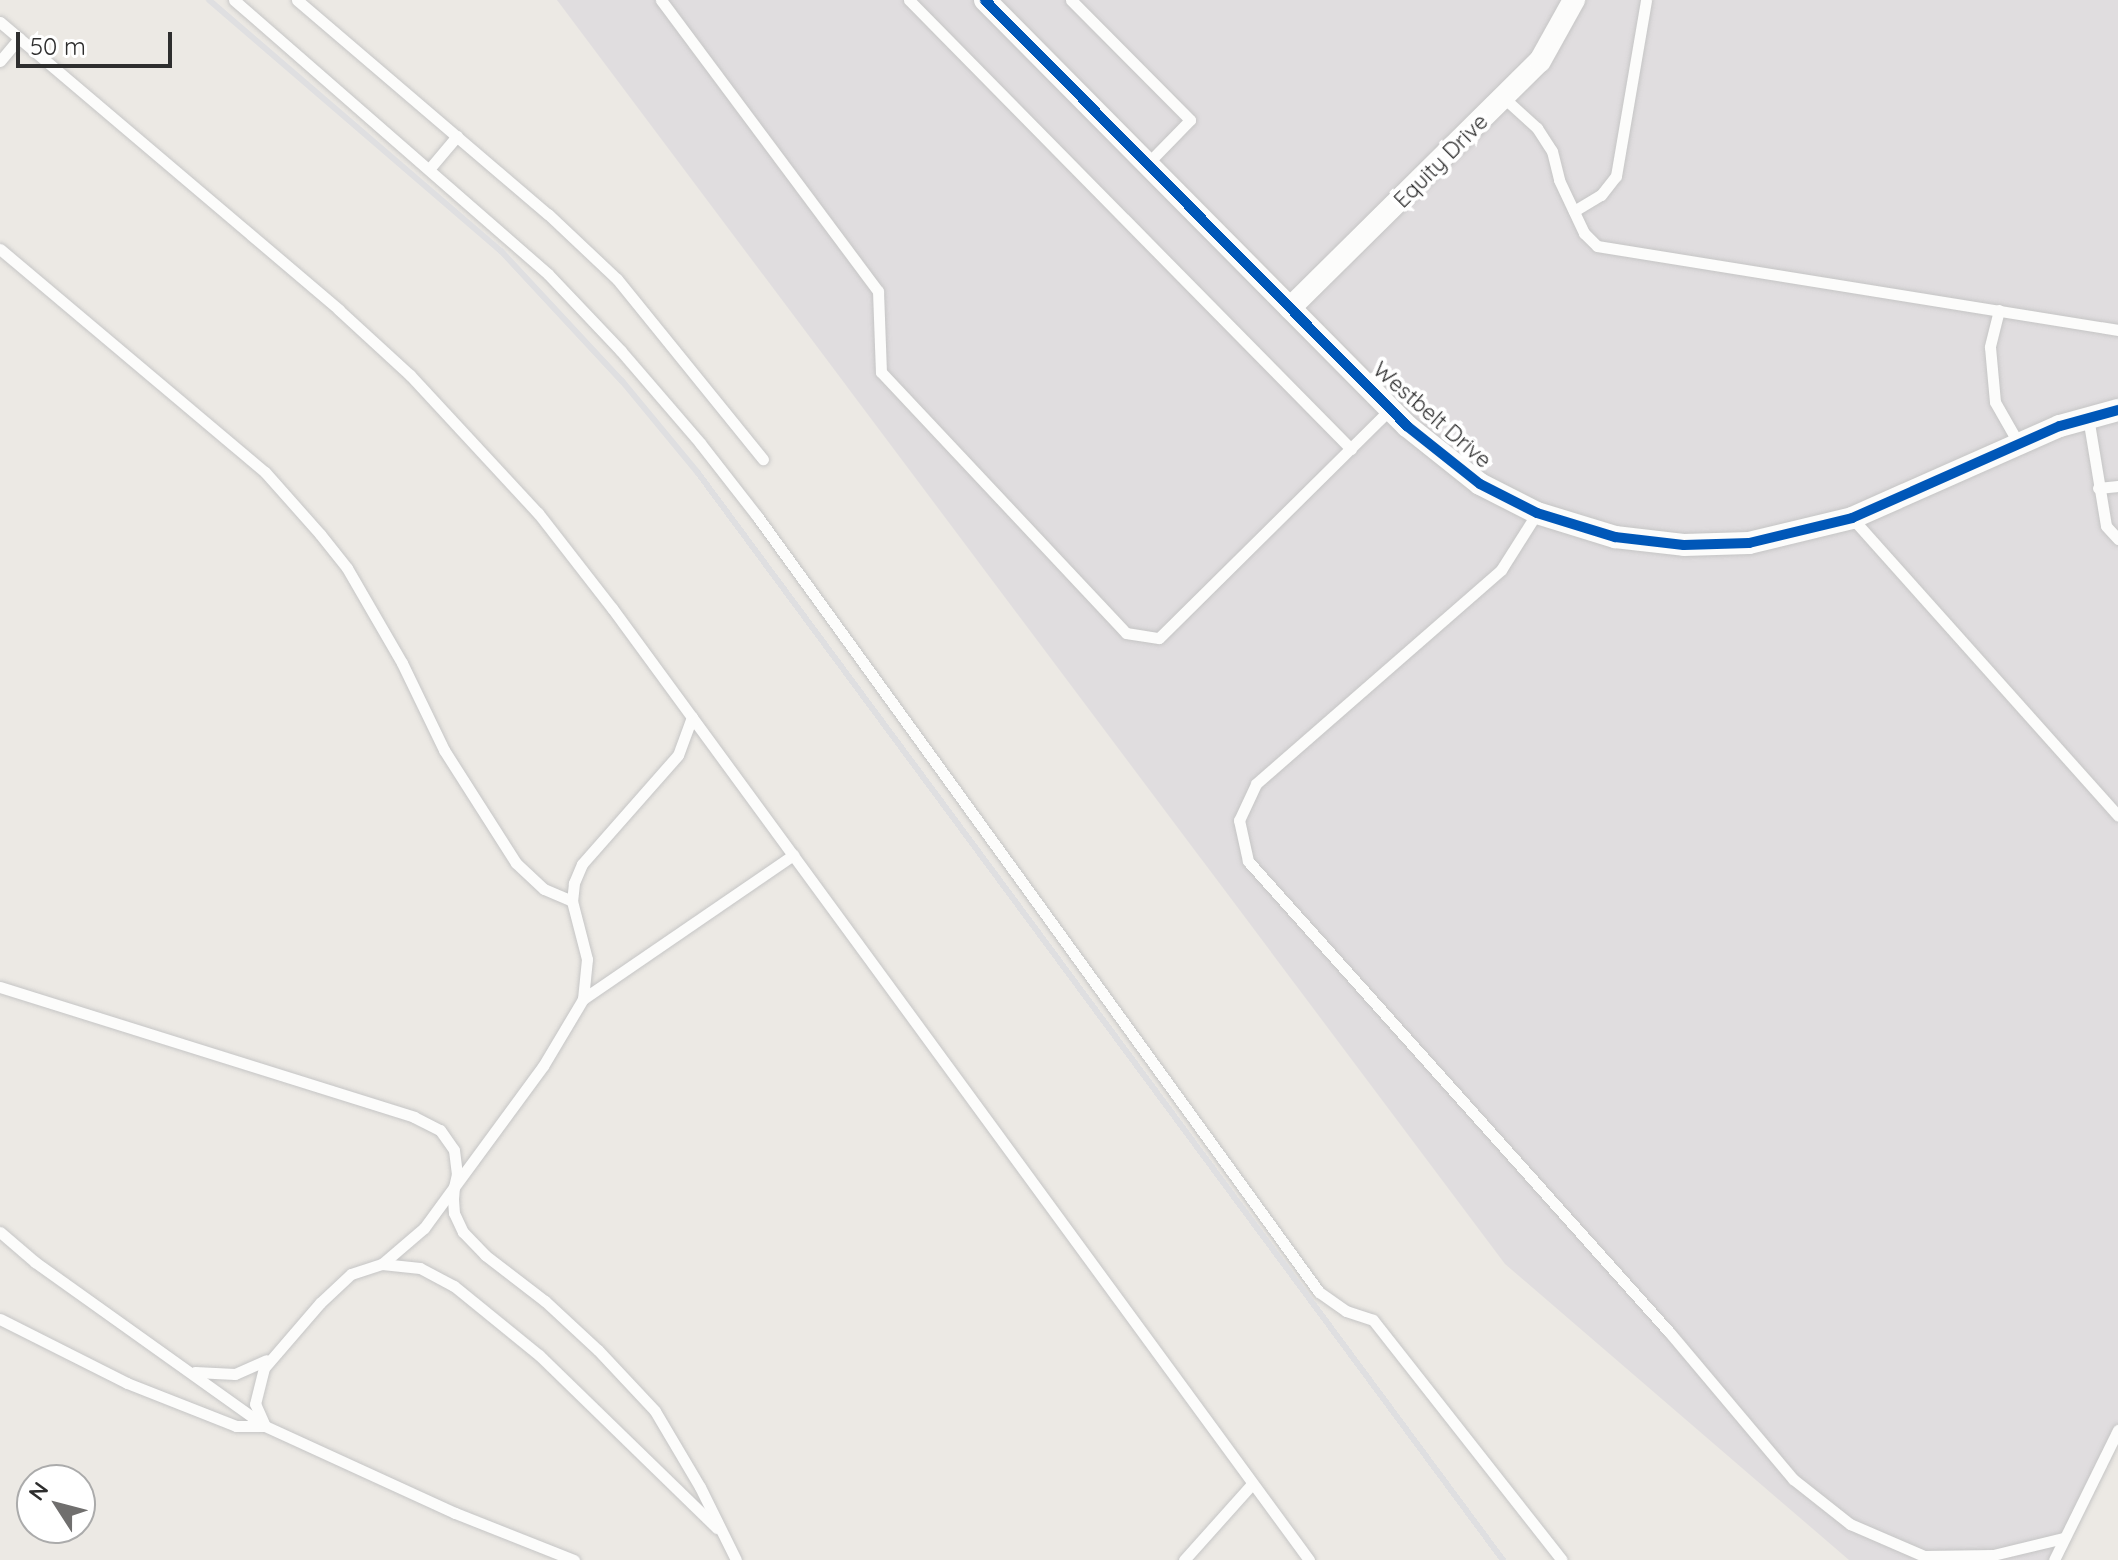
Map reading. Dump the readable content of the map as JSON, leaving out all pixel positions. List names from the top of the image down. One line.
{"streets":{"street":["Equity Drive","Westbelt Drive"]},"crossings":[["Equity Drive","Westbelt Drive"]],"scale_bar":"50 m","north":"top left"}
